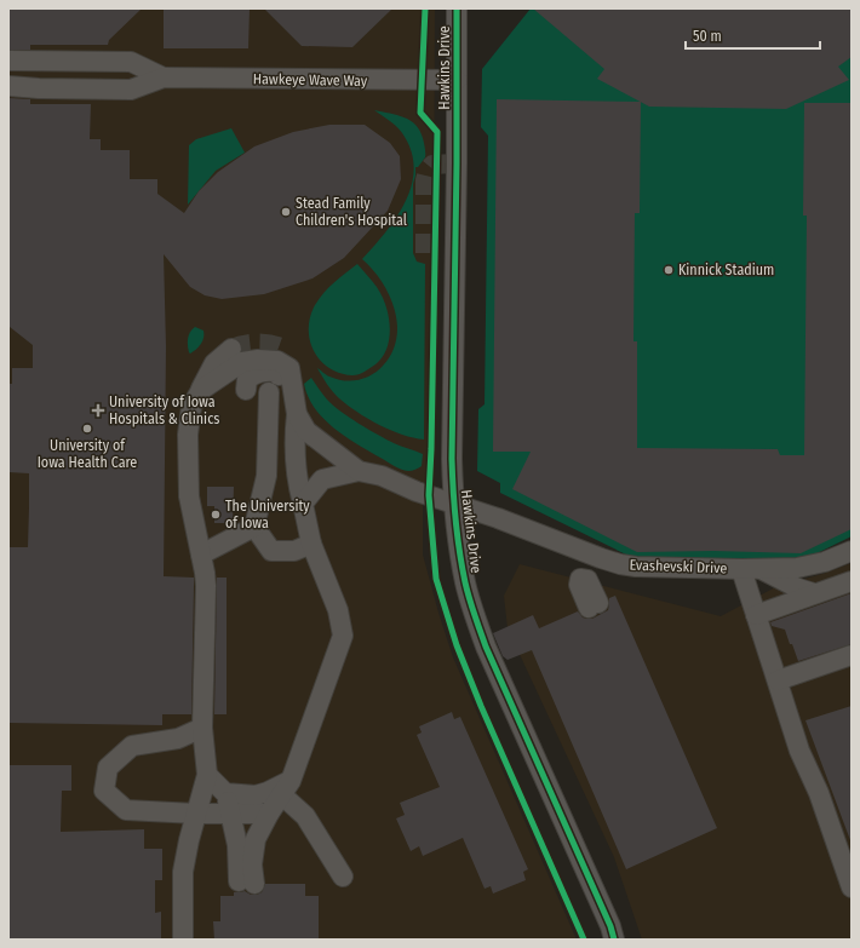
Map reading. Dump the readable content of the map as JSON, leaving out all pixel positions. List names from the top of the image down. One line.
{"streets":{"street":["Hawkins Drive","Hawkeye Wave Way","Evashevski Drive"]},"crossings":[["Hawkins Drive","Hawkeye Wave Way"],["Hawkins Drive","Evashevski Drive"]],"places":{"other":["Stead Family Children's Hospital","Kinnick Stadium","University of Iowa Health Care","The University of Iowa"],"health":["University of Iowa Hospitals & Clinics"]},"scale_bar":"50 m"}
